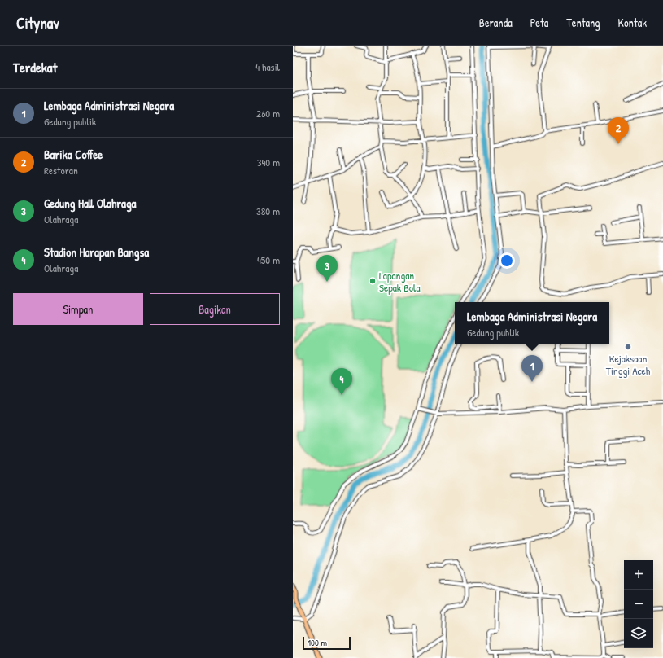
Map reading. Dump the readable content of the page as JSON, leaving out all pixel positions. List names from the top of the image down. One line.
{"places":["Lapangan Sepak Bola","Kejaksaan Tinggi Aceh"],"scale_bar":"100 m","page":{"header":"Citynav","nav":["Beranda","Peta","Tentang","Kontak"],"heading":["Terdekat","4 hasil"],"list":[{"mark":"1","name":"Lembaga Administrasi Negara","note":"Gedung publik","value":"260 m"},{"mark":"2","name":"Barika Coffee","note":"Restoran","value":"340 m"},{"mark":"3","name":"Gedung Hall Olahraga","note":"Olahraga","value":"380 m"},{"mark":"4","name":"Stadion Harapan Bangsa","note":"Olahraga","value":"450 m"}],"pins":["2","3","1","4"],"buttons":["Simpan","Bagikan"],"popup":["Lembaga Administrasi Negara","Gedung publik"],"map_buttons":["+","−"],"scale":"100 m"}}
